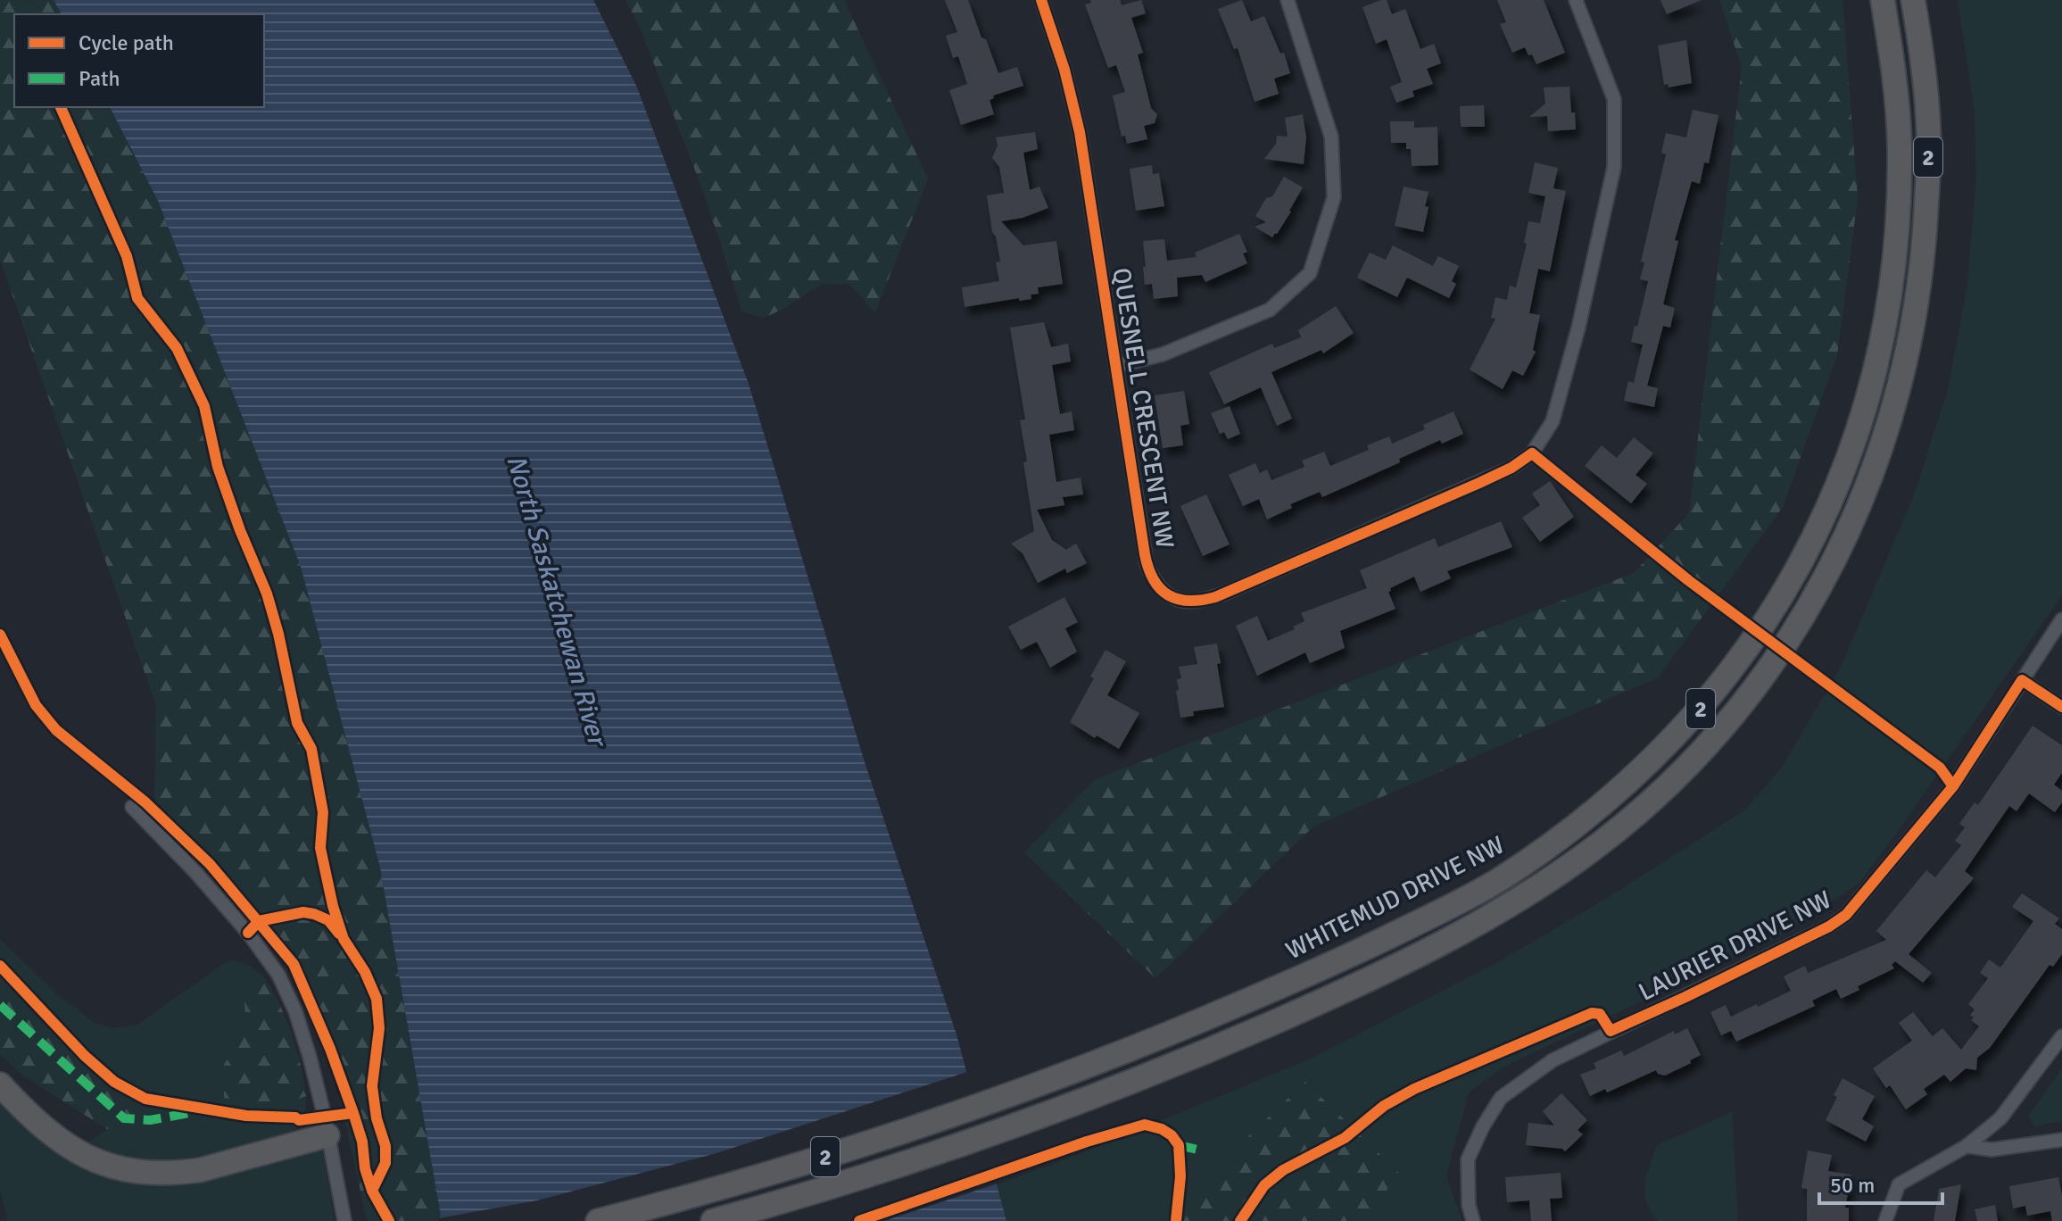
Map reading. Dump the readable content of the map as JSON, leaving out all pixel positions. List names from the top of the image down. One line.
{"streets":{"highway":["2","WHITEMUD DRIVE NW"],"street":["QUESNELL CRESCENT NW","LAURIER DRIVE NW"]},"water":["North Saskatchewan River"],"legend":["Cycle path","Path"],"scale_bar":"50 m"}
